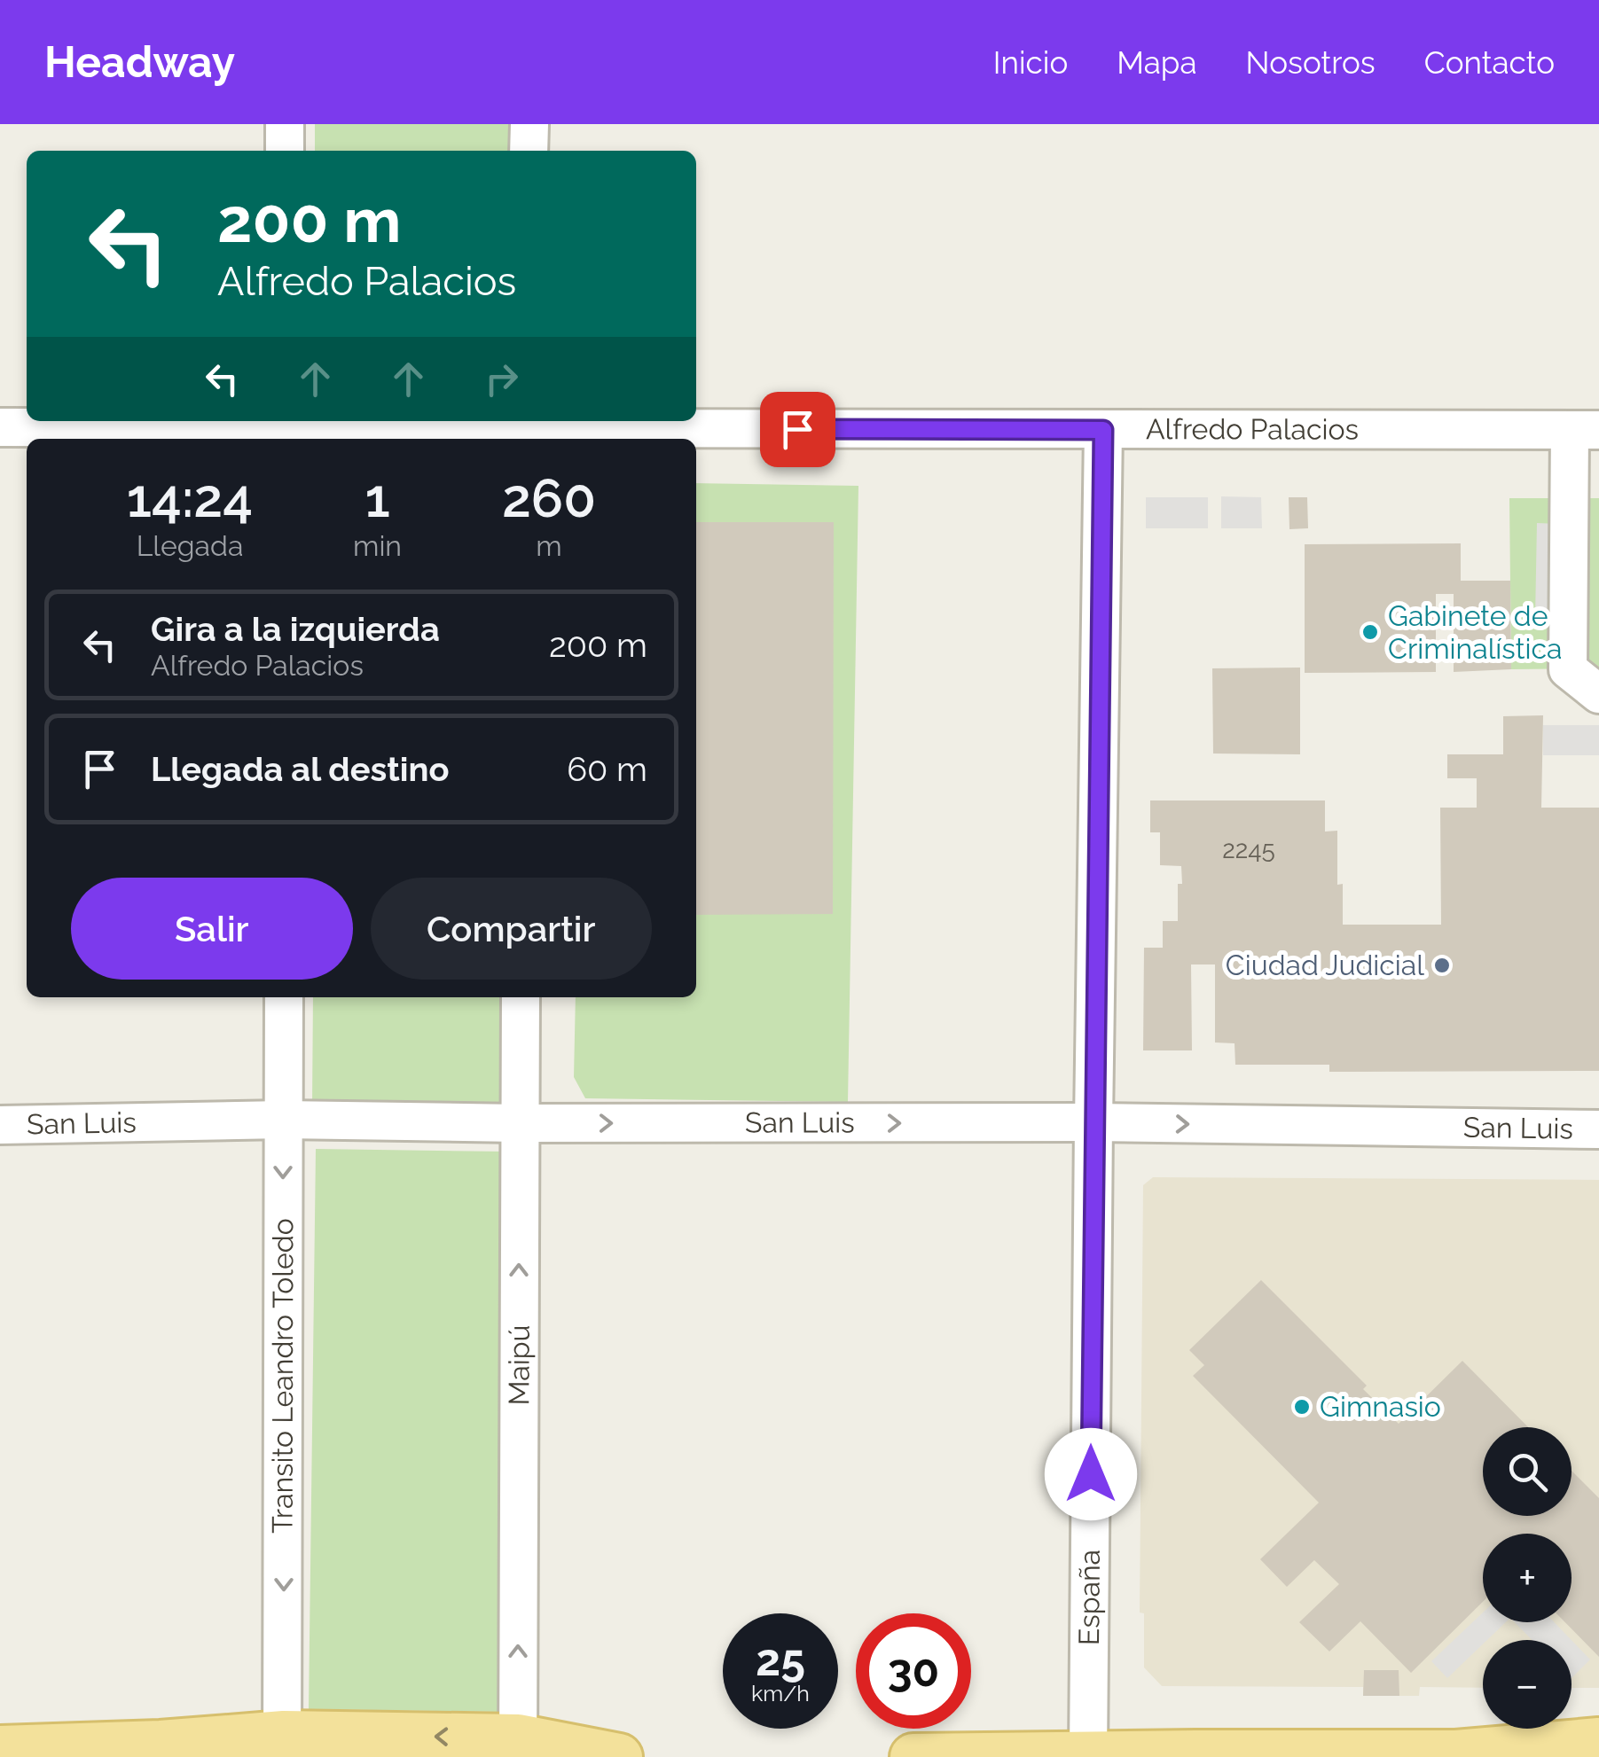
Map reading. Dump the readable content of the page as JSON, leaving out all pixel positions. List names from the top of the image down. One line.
{"streets":{"street":["Alfredo Palacios","San Luis","Maipú","Transito Leandro Toledo","España"]},"crossings":[["Alfredo Palacios","España"],["San Luis","Maipú"],["San Luis","Transito Leandro Toledo"],["San Luis","España"]],"one_way":["San Luis","Maipú","Transito Leandro Toledo"],"places":["Gabinete de Criminalística","Ciudad Judicial","Gimnasio"],"house_numbers":["2245"],"page":{"header":"Headway","nav":["Inicio","Mapa","Nosotros","Contacto"],"turn":["200 m","Alfredo Palacios"],"eta":["14:24","Llegada","1","min","260","m"],"list":[{"name":"Gira a la izquierda","note":"Alfredo Palacios","value":"200 m"},{"name":"Llegada al destino","value":"60 m"}],"buttons":["Salir","Compartir"],"map_buttons":["+","−"],"speed":"25 km/h","limit":"30"}}
